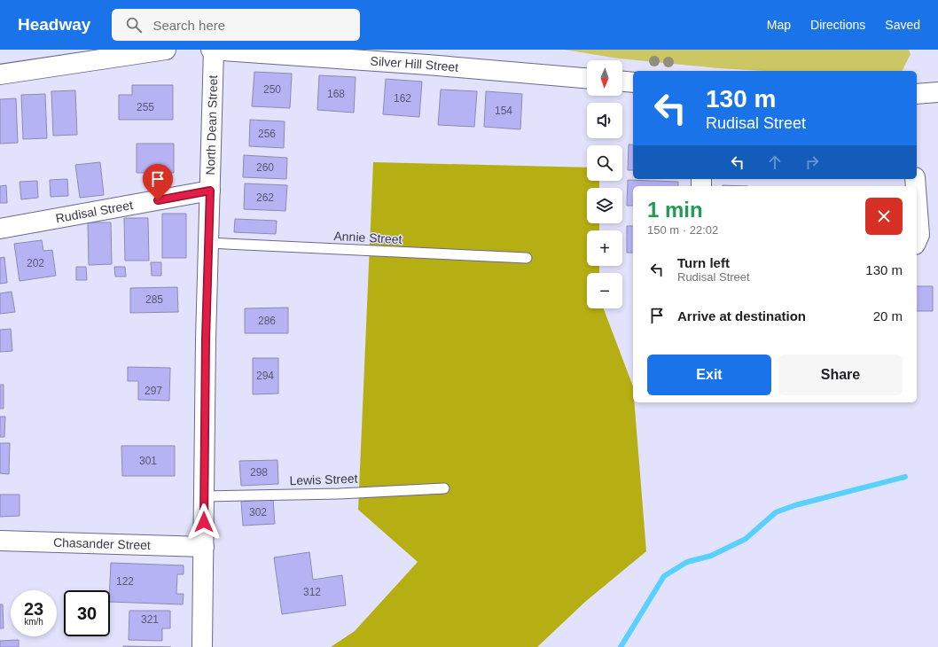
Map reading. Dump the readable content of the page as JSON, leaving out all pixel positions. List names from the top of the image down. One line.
{"streets":{"street":["Silver Hill Street","North Dean Street","Rudisal Street","Chasander Street"],"lane":["Annie Street","Lewis Street"]},"crossings":[["Silver Hill Street","North Dean Street"],["North Dean Street","Rudisal Street"],["North Dean Street","Annie Street"],["North Dean Street","Lewis Street"],["North Dean Street","Chasander Street"]],"house_numbers":["250","168","162","255","154","256","260","262","202","285","286","294","297","301","298","302","122","312","321"],"north":"bottom","page":{"header":"Headway","search":"Search here","nav":["Map","Directions","Saved"],"map_buttons":["+","−"],"turn":["130 m","Rudisal Street"],"heading":["1 min","150 m · 22:02"],"list":[{"name":"Turn left","note":"Rudisal Street","value":"130 m"},{"name":"Arrive at destination","value":"20 m"}],"buttons":["Exit","Share"],"speed":"23 km/h","limit":"30"}}
